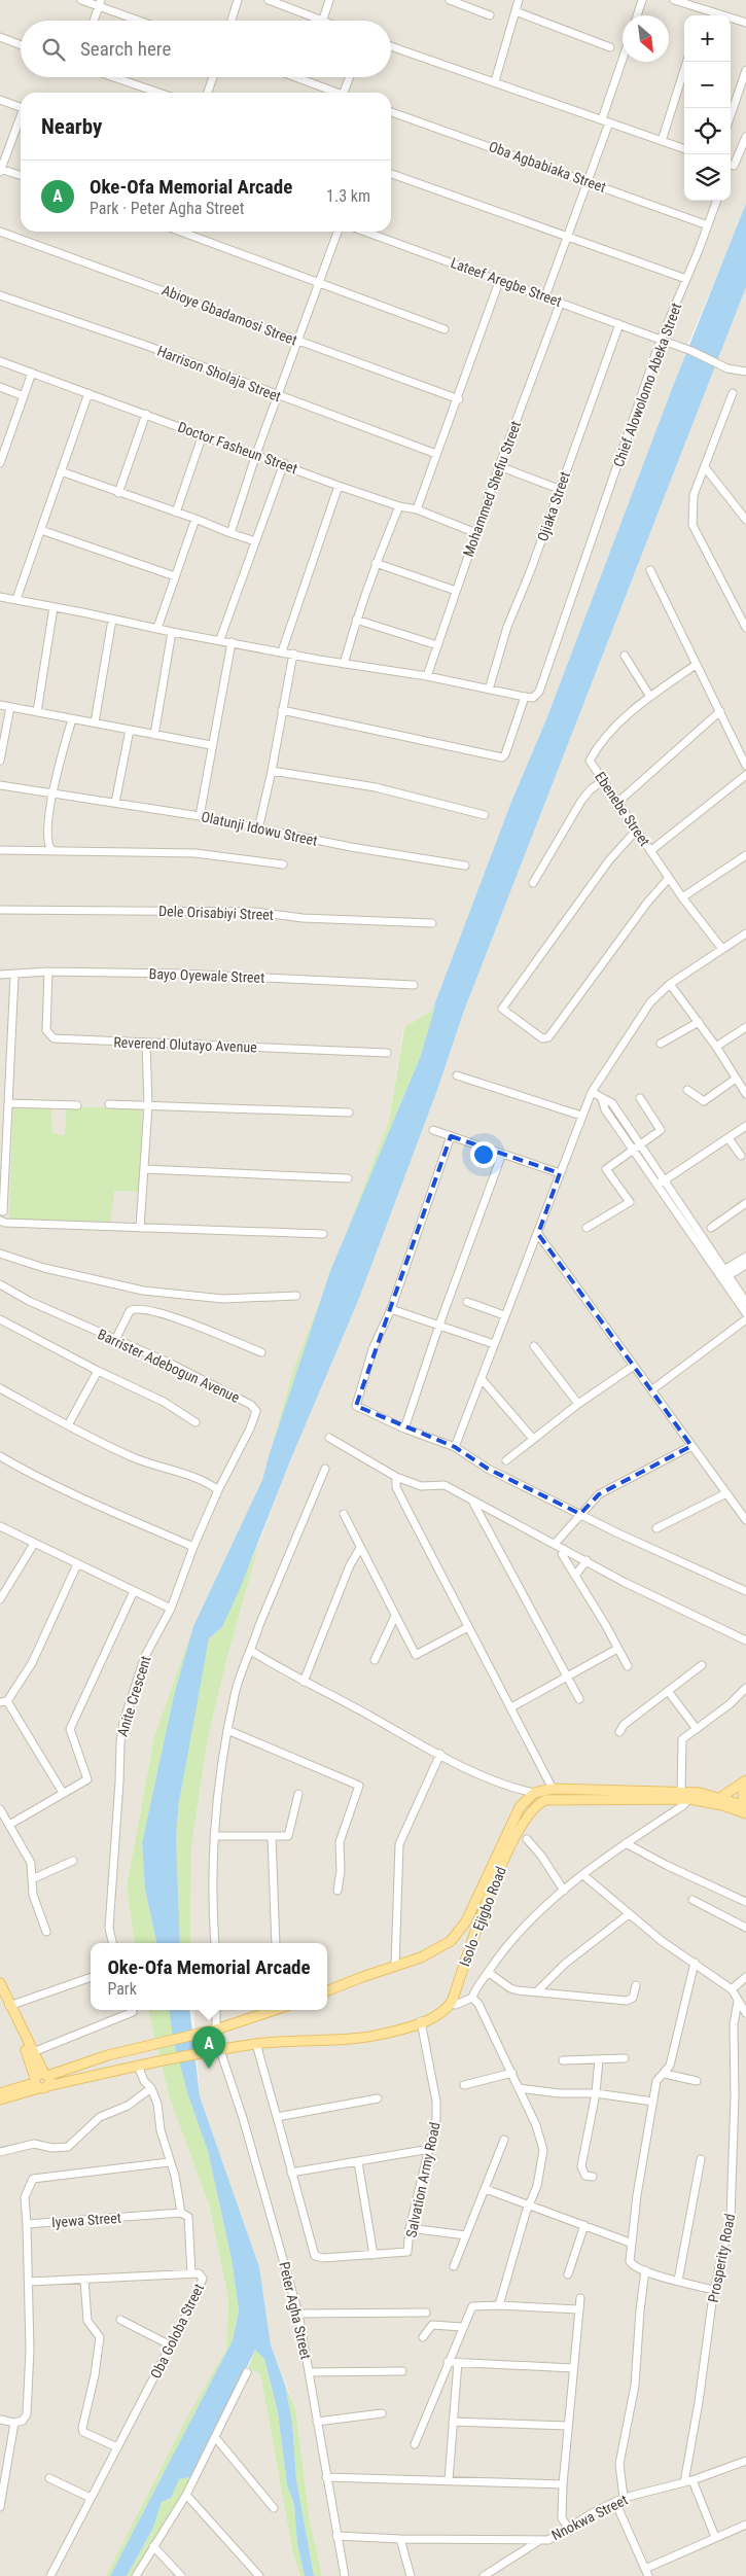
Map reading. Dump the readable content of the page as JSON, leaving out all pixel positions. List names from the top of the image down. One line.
{"streets":{"main road":["Isolo - Ejigbo Road"],"street":["Oba Agbabiaka Street","Lateef Aregbe Street","Abioye Gbadamosi Street","Harrison Sholaja Street","Chief Alowolomo Abeka Street","Doctor Fasheun Street","Mohammed Shefiu Street","Ojiaka Street","Ebenebe Street","Olatunji Idowu Street","Dele Orisabiyi Street","Bayo Oyewale Street","Reverend Olutayo Avenue","Barrister Adebogun Avenue","Anite Crescent","Salvation Army Road","Iyewa Street","Prosperity Road","Peter Agha Street","Oba Goloba Street","Nnokwa Street"]},"crossings":[["Oba Agbabiaka Street","Chief Alowolomo Abeka Street"],["Lateef Aregbe Street","Chief Alowolomo Abeka Street"],["Lateef Aregbe Street","Mohammed Shefiu Street"],["Lateef Aregbe Street","Ojiaka Street"],["Doctor Fasheun Street","Mohammed Shefiu Street"],["Bayo Oyewale Street","Reverend Olutayo Avenue"],["Barrister Adebogun Avenue","Anite Crescent"],["Prosperity Road","Nnokwa Street"],["Peter Agha Street","Nnokwa Street"]],"north":"bottom right","page":{"map_buttons":["+","−"],"search":"Search here","heading":"Nearby","list":[{"mark":"A","name":"Oke-Ofa Memorial Arcade","note":"Park · Peter Agha Street","value":"1.3 km"}],"popup":["Oke-Ofa Memorial Arcade","Park"],"pins":"A"}}
